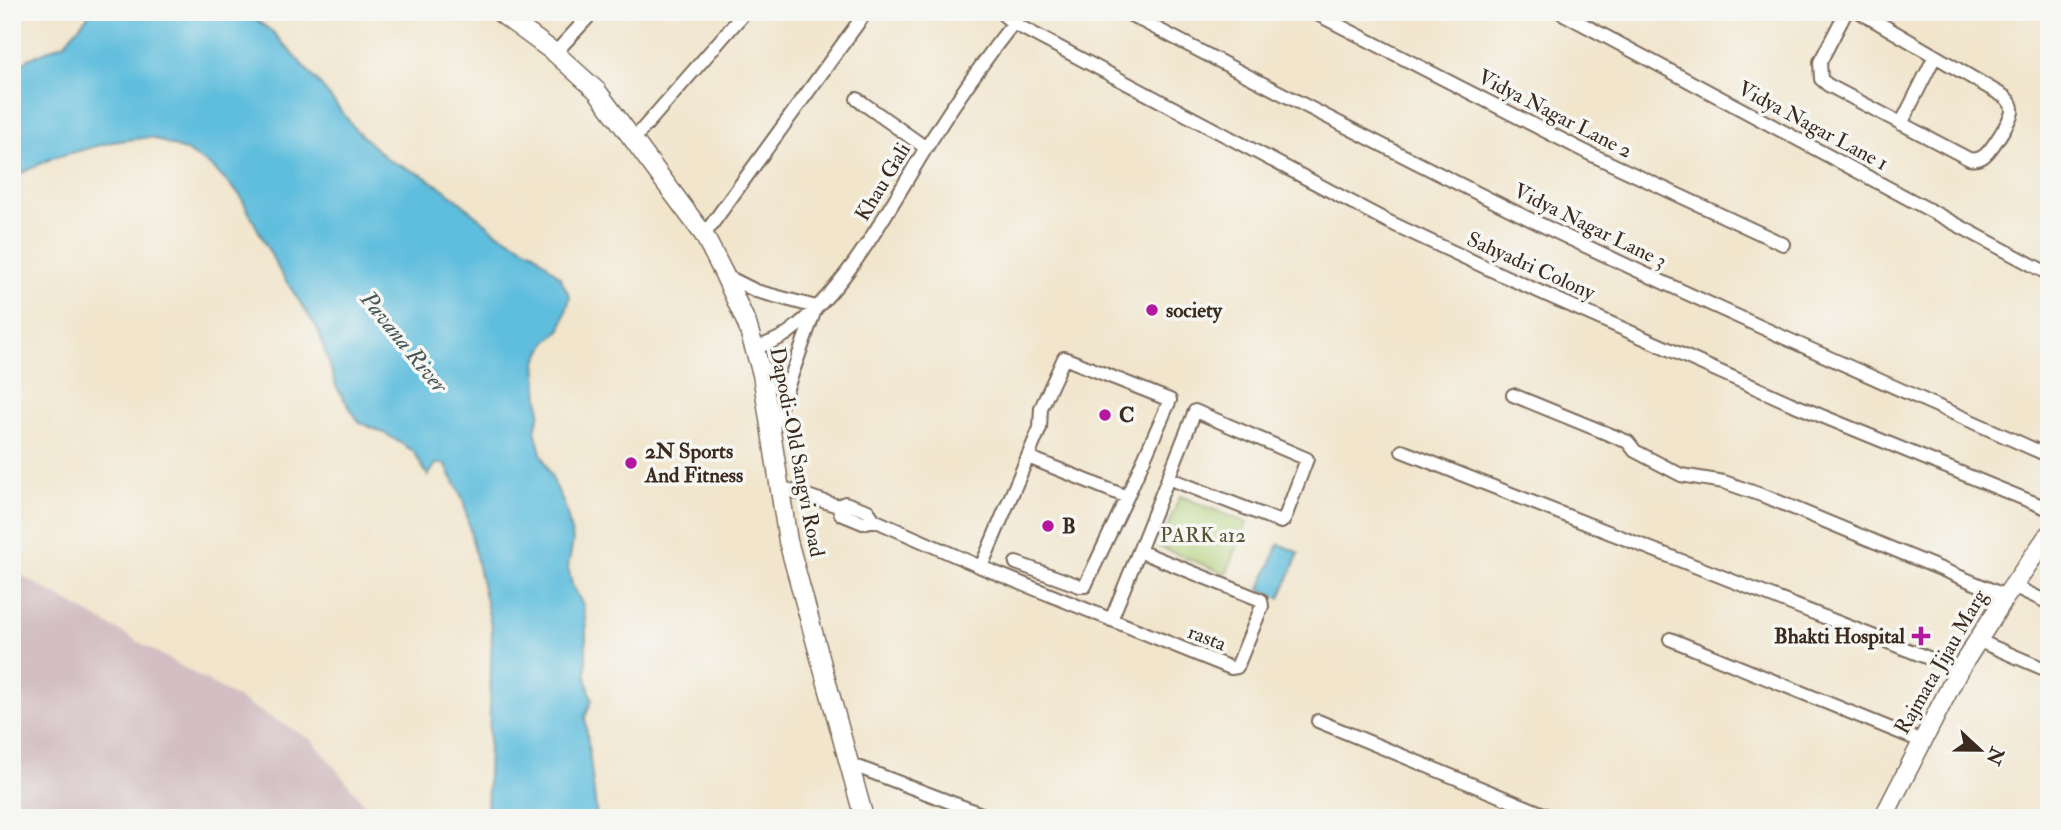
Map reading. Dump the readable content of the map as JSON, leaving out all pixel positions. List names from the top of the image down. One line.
{"streets":{"street":["Vidya Nagar Lane 2","Vidya Nagar Lane 1","Khau Gali","Vidya Nagar Lane 3","Sahyadri Colony","Dapodi-Old Sangvi Road","rasta","Rajmata Jijau Marg"]},"crossings":[["Khau Gali","Sahyadri Colony"],["Khau Gali","Dapodi-Old Sangvi Road"],["Dapodi-Old Sangvi Road","rasta"]],"water":["Pavana River"],"parks":["PARK a12"],"places":{"other":["society","C","2N Sports And Fitness","B"],"health":["Bhakti Hospital"]},"north":"right"}
